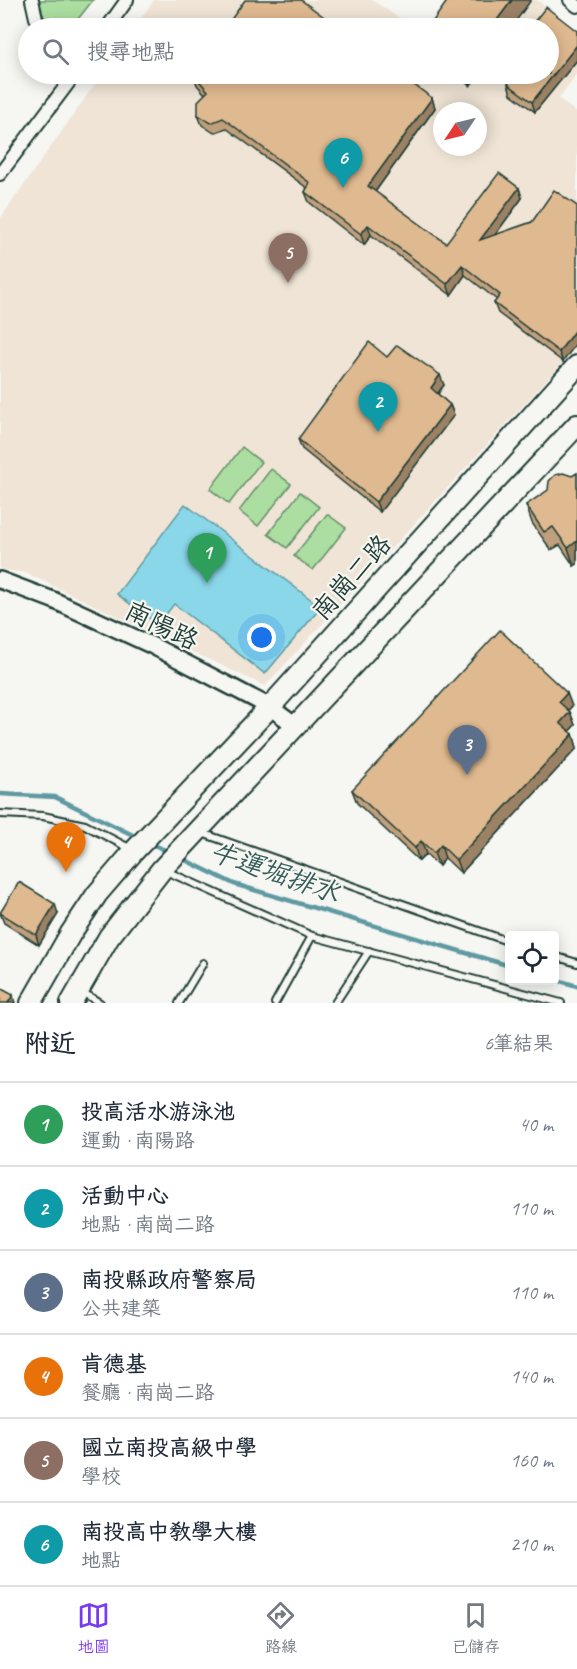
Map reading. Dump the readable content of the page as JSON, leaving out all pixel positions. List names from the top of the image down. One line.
{"streets":{"main road":["南崗二路"],"street":["南陽路"]},"crossings":[["南崗二路","南陽路"]],"water":["牛運堀排水"],"north":"bottom left","page":{"search":"搜尋地點","pins":["6","5","2","1","3","4"],"heading":["附近","6筆結果"],"list":[{"mark":"1","name":"投高活水游泳池","note":"運動 · 南陽路","value":"40 m"},{"mark":"2","name":"活動中心","note":"地點 · 南崗二路","value":"110 m"},{"mark":"3","name":"南投縣政府警察局","note":"公共建築","value":"110 m"},{"mark":"4","name":"肯德基","note":"餐廳 · 南崗二路","value":"140 m"},{"mark":"5","name":"國立南投高級中學","note":"學校","value":"160 m"},{"mark":"6","name":"南投高中教學大樓","note":"地點","value":"210 m"}],"nav":["地圖","路線","已儲存"]}}
